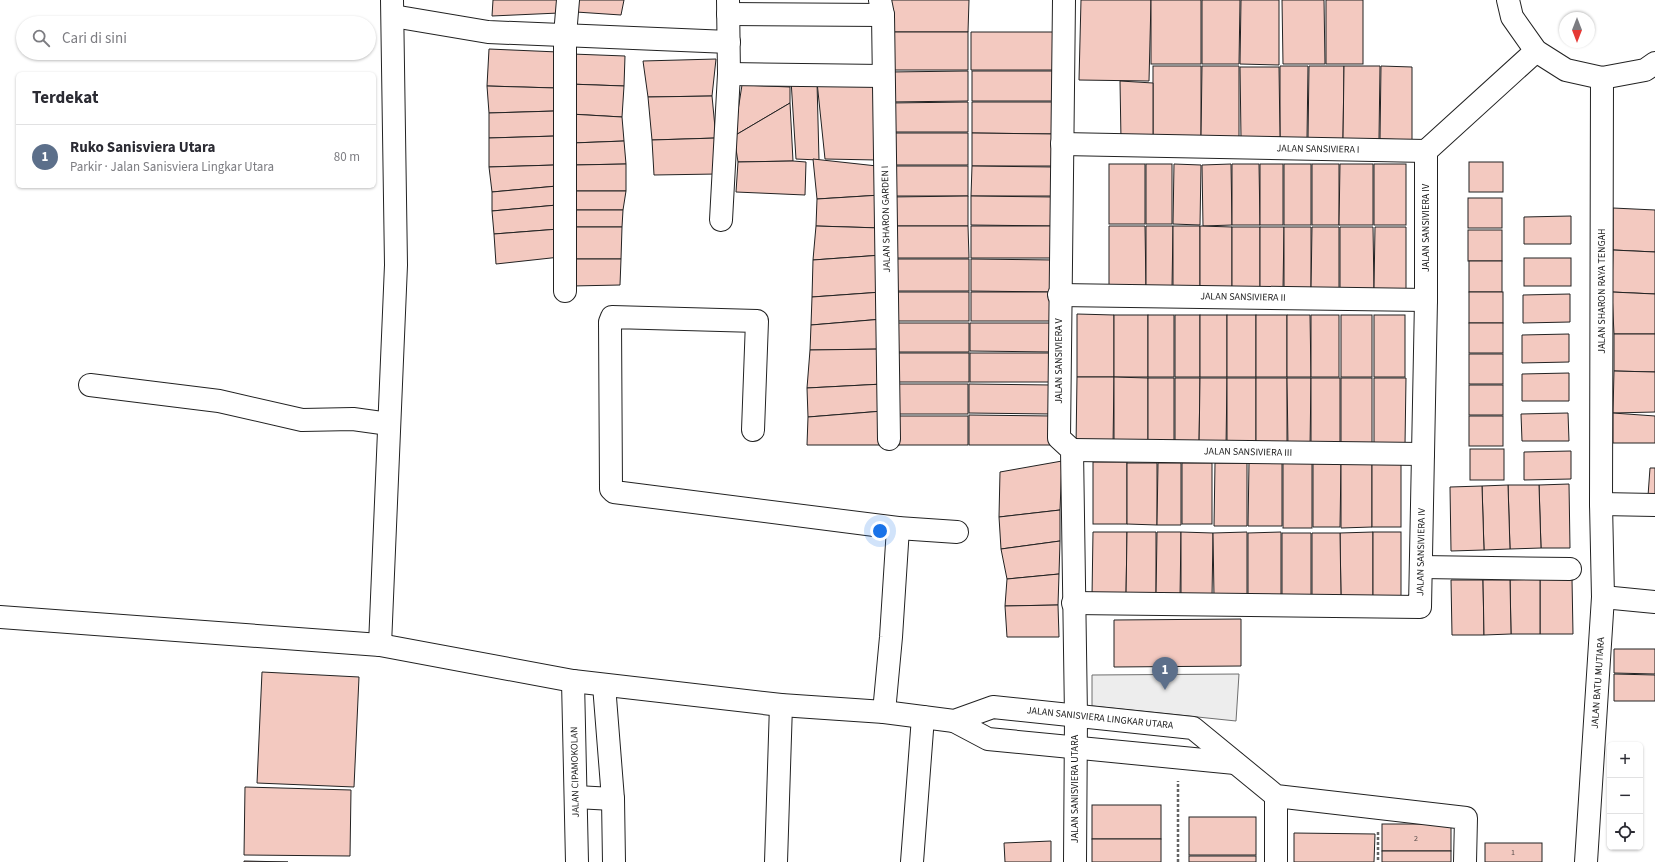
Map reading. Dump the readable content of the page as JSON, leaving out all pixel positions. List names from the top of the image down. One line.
{"streets":{"street":["JALAN SANSIVIERA I","JALAN SHARON GARDEN I","JALAN SANSIVIERA IV","JALAN SHARON RAYA TENGAH","JALAN SANSIVIERA II","JALAN SANSIVIERA V","JALAN SANSIVIERA III","JALAN BATU MUTIARA","JALAN SANISVIERA LINGKAR UTARA","JALAN CIPAMOKOLAN","JALAN SANISVIERA UTARA"]},"crossings":[["JALAN SANSIVIERA I","JALAN SANSIVIERA IV"],["JALAN SANSIVIERA I","JALAN SANSIVIERA V"],["JALAN SANSIVIERA IV","JALAN SANSIVIERA II"],["JALAN SANSIVIERA IV","JALAN SANSIVIERA III"],["JALAN SHARON RAYA TENGAH","JALAN BATU MUTIARA"],["JALAN SANSIVIERA II","JALAN SANSIVIERA V"],["JALAN SANSIVIERA V","JALAN SANSIVIERA III"],["JALAN SANISVIERA LINGKAR UTARA","JALAN CIPAMOKOLAN"],["JALAN SANISVIERA LINGKAR UTARA","JALAN SANISVIERA UTARA"]],"house_numbers":["2","1"],"north":"bottom","page":{"search":"Cari di sini","heading":"Terdekat","list":[{"mark":"1","name":"Ruko Sanisviera Utara","note":"Parkir · Jalan Sanisviera Lingkar Utara","value":"80 m"}],"pins":"1","map_buttons":["+","−"]}}
